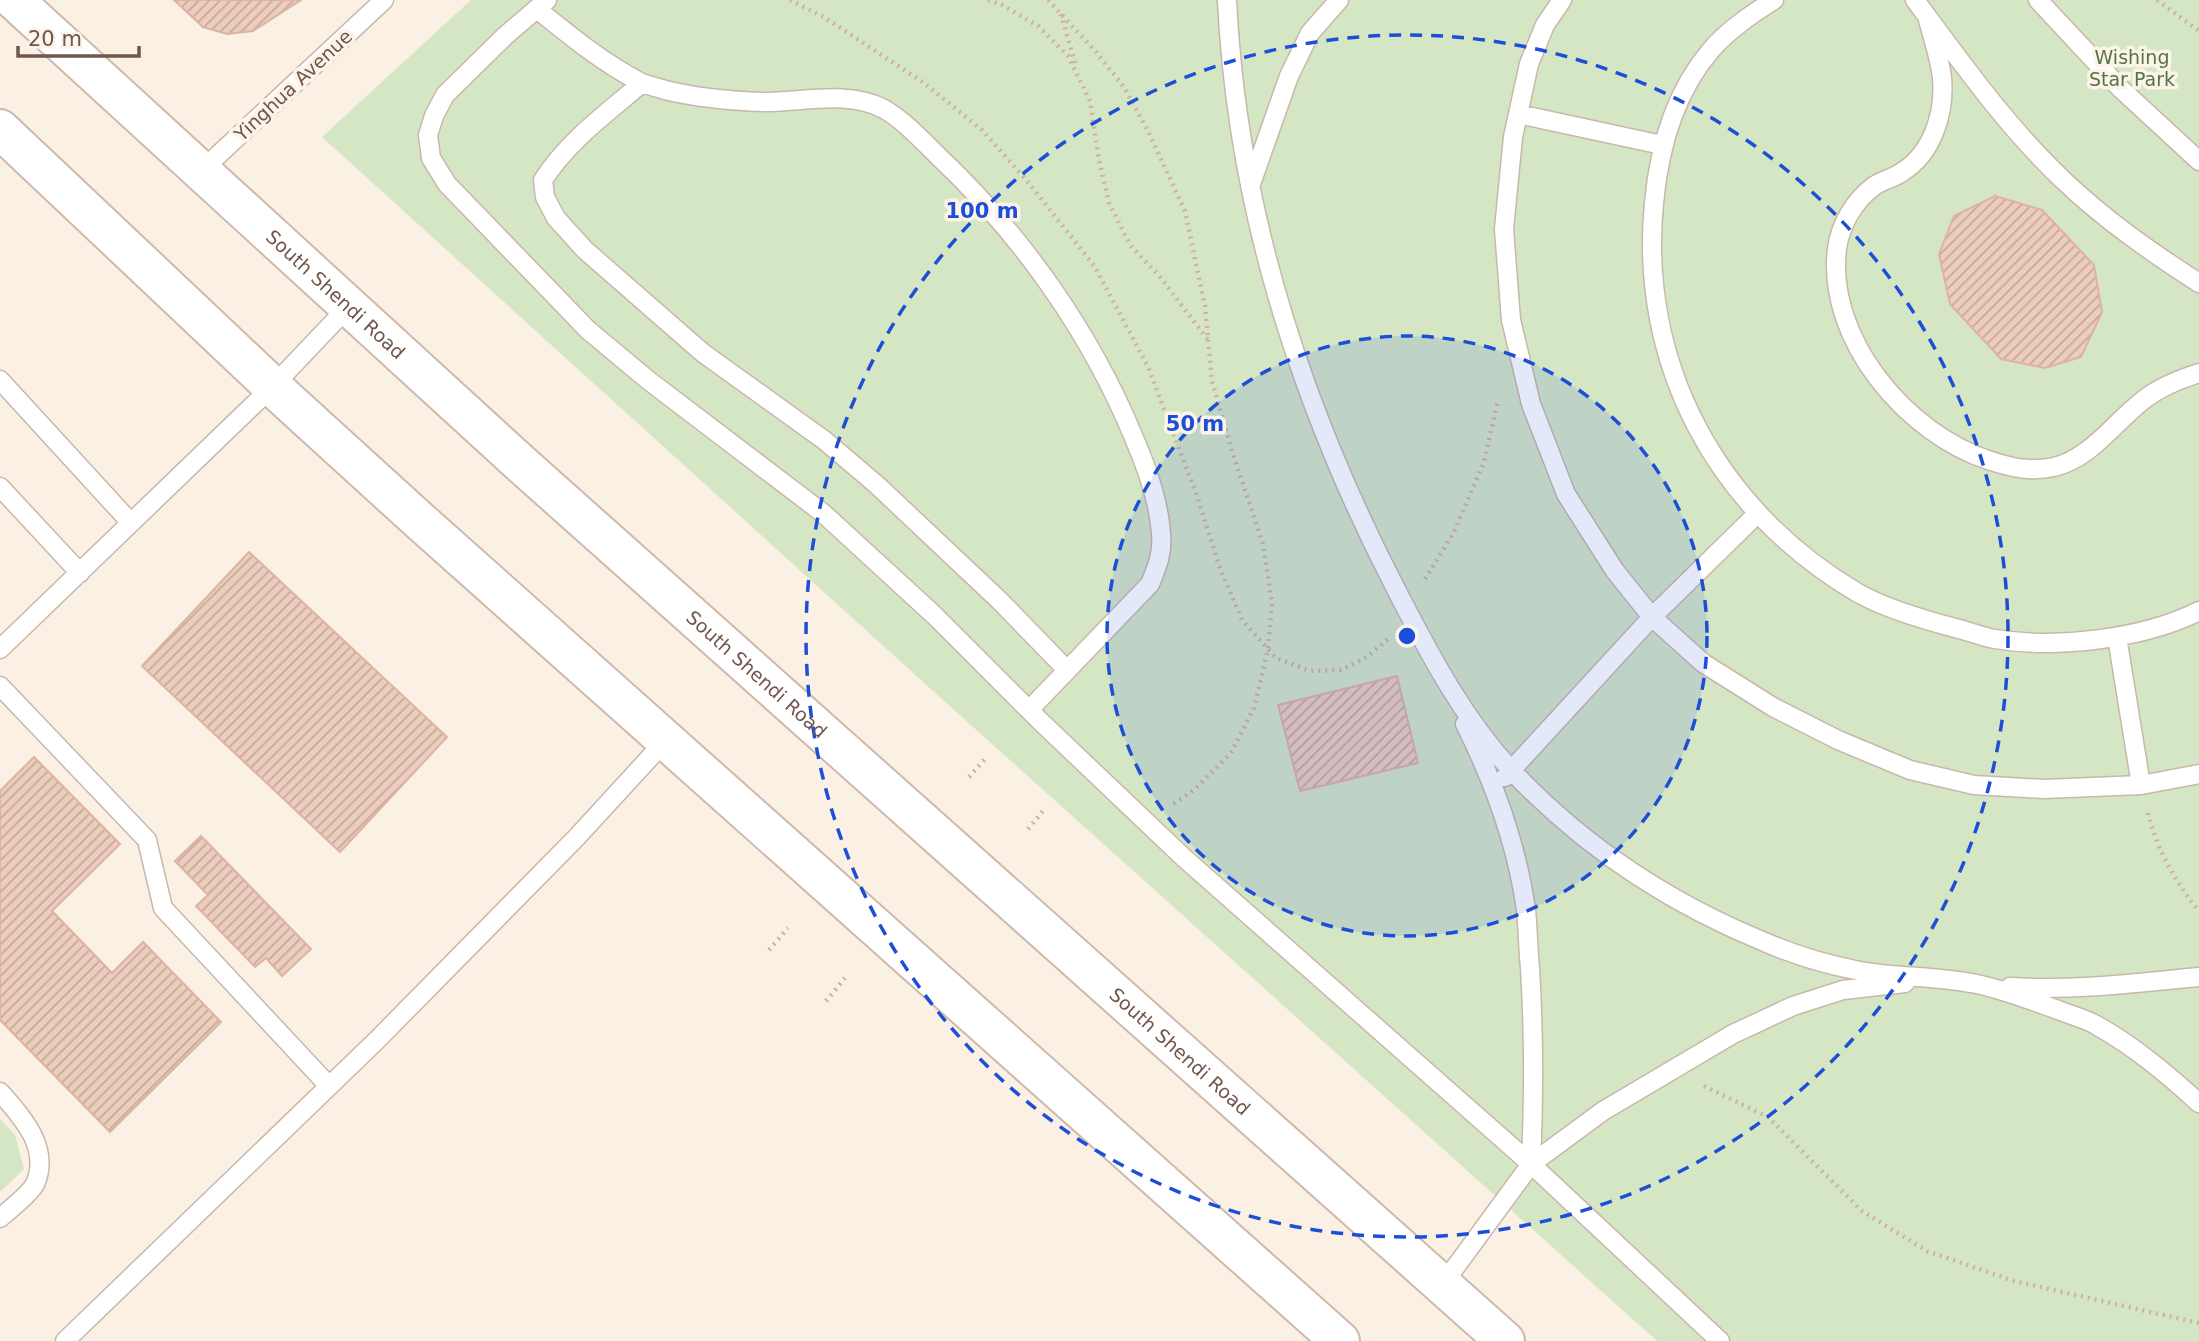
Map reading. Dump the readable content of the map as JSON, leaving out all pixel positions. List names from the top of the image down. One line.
{"streets":{"street":["South Shendi Road"],"lane":["Yinghua Avenue"]},"crossings":[["Yinghua Avenue","South Shendi Road"]],"parks":["Wishing Star Park"],"scale_bar":"20 m","rings":["100 m","50 m"]}
